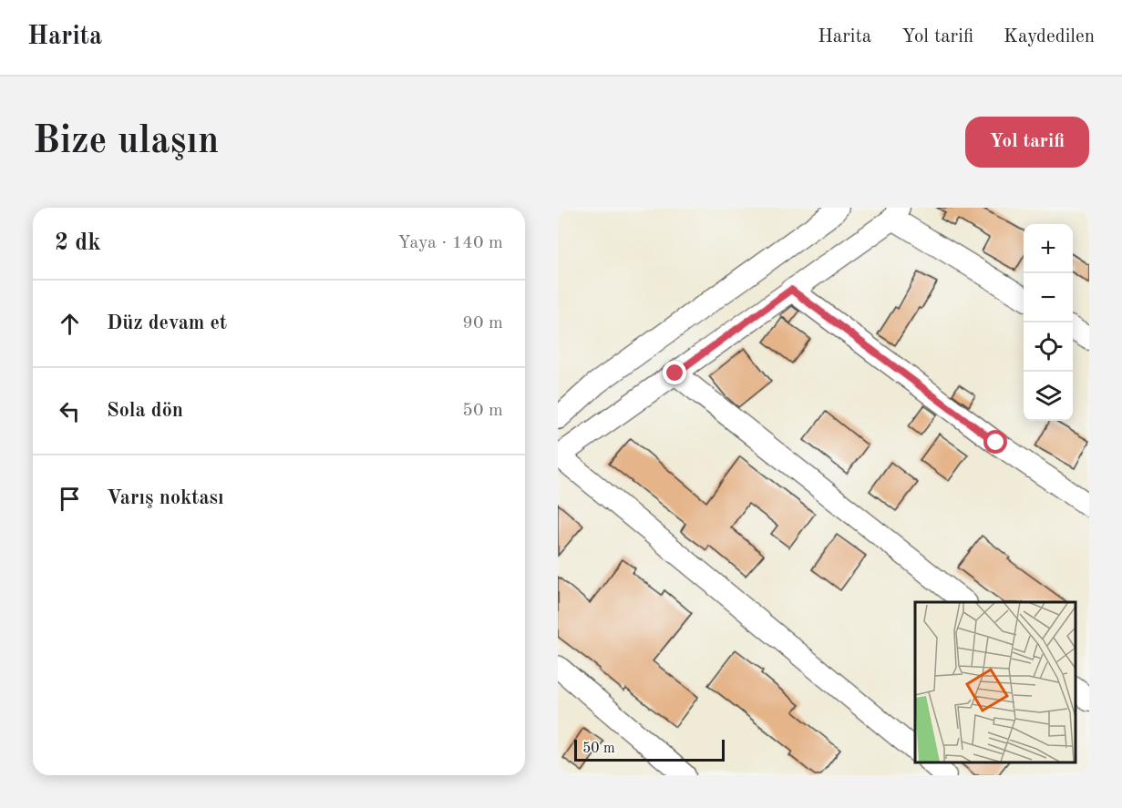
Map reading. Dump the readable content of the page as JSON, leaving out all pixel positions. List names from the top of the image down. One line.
{"scale_bar":"50 m","page":{"header":"Harita","nav":["Harita","Yol tarifi","Kaydedilen"],"buttons":"Yol tarifi","title":"Bize ulaşın","heading":["2 dk","Yaya · 140 m"],"map_buttons":["+","−"],"list":[["Düz devam et","90 m"],["Sola dön","50 m"],"Varış noktası"],"scale":"50 m"}}
